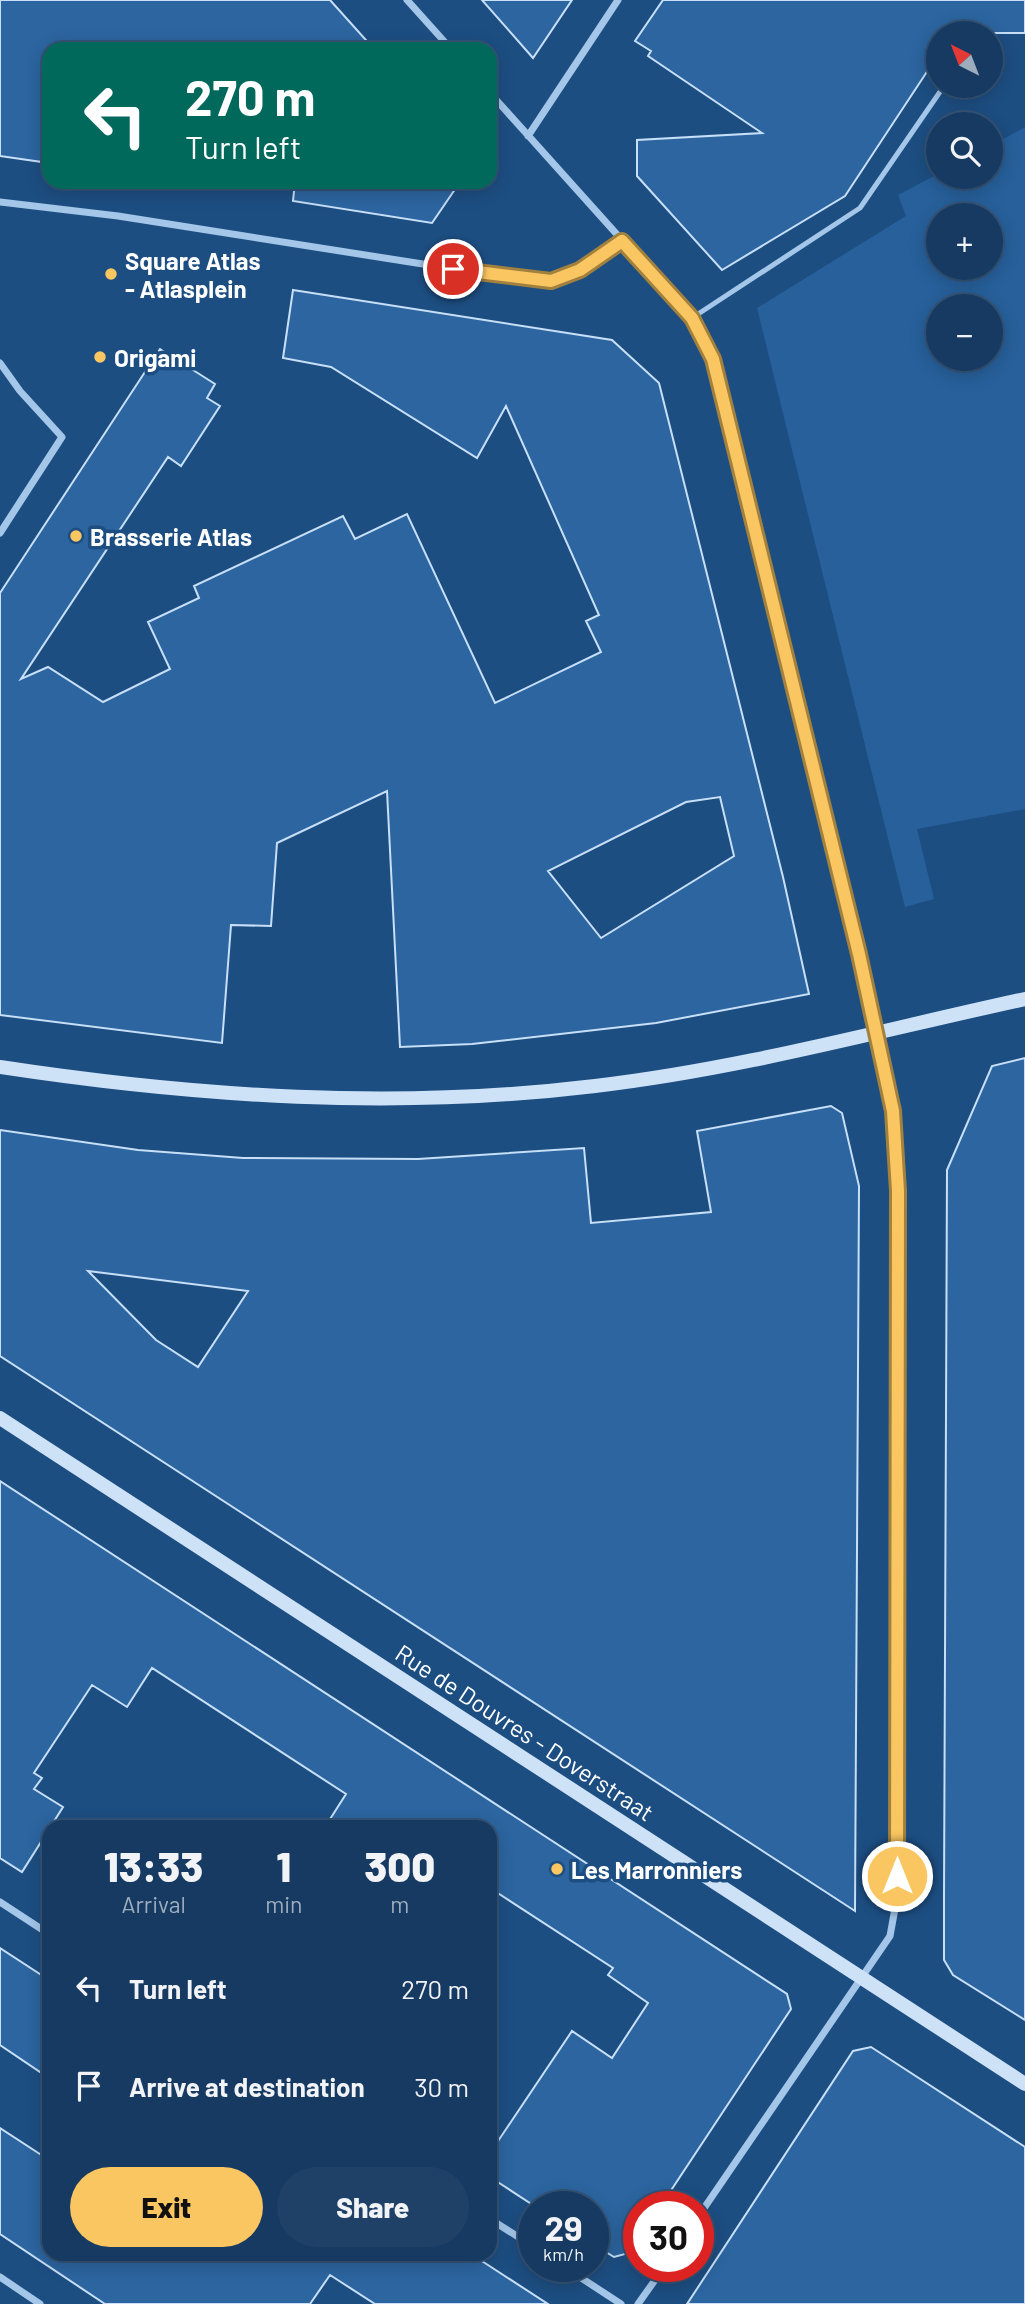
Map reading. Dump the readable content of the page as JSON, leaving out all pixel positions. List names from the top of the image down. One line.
{"streets":{"street":["Rue de Douvres - Doverstraat"]},"places":["Square Atlas - Atlasplein","Origami","Brasserie Atlas","Les Marronniers"],"north":"top left","page":{"map_buttons":["+","−"],"turn":["270 m","Turn left"],"eta":["13:33","Arrival","1","min","300","m"],"list":[{"name":"Turn left","value":"270 m"},{"name":"Arrive at destination","value":"30 m"}],"buttons":["Exit","Share"],"speed":"29 km/h","limit":"30"}}
